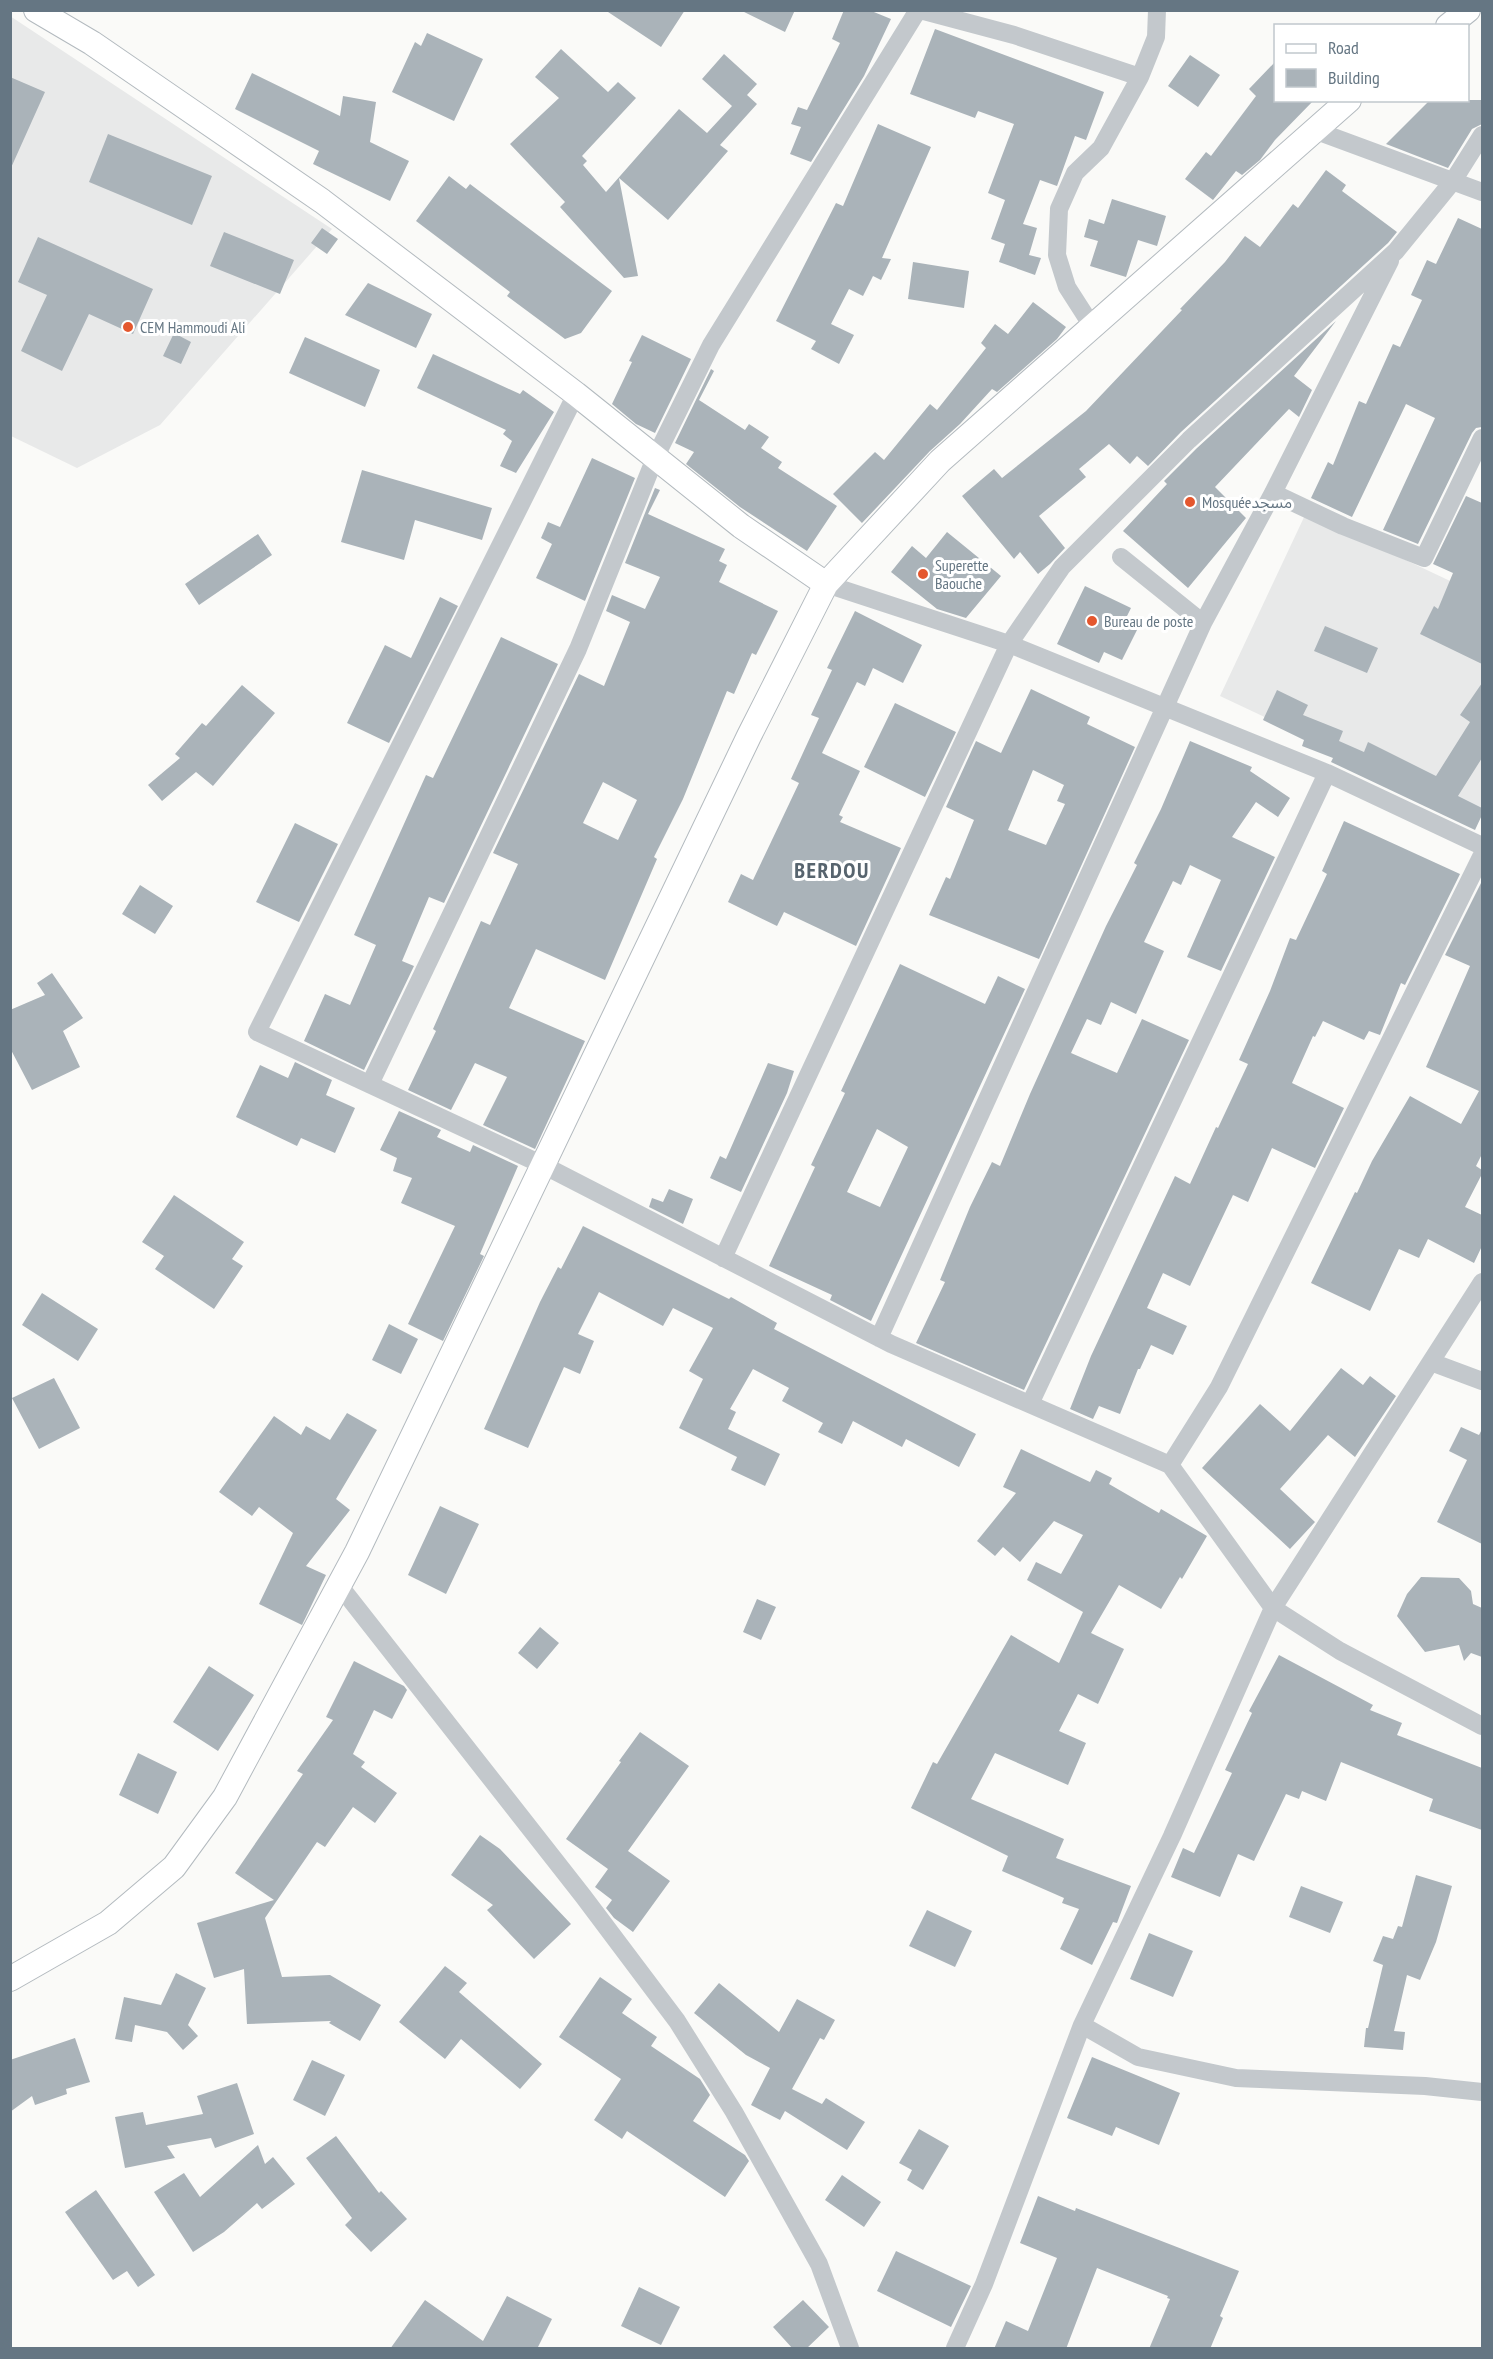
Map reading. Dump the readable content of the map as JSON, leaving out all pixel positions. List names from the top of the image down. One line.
{"districts":["BERDOU"],"places":["CEM Hammoudi Ali","Mosquéeمسجد","Superette Baouche","Bureau de poste"],"legend":["Road","Building"]}
